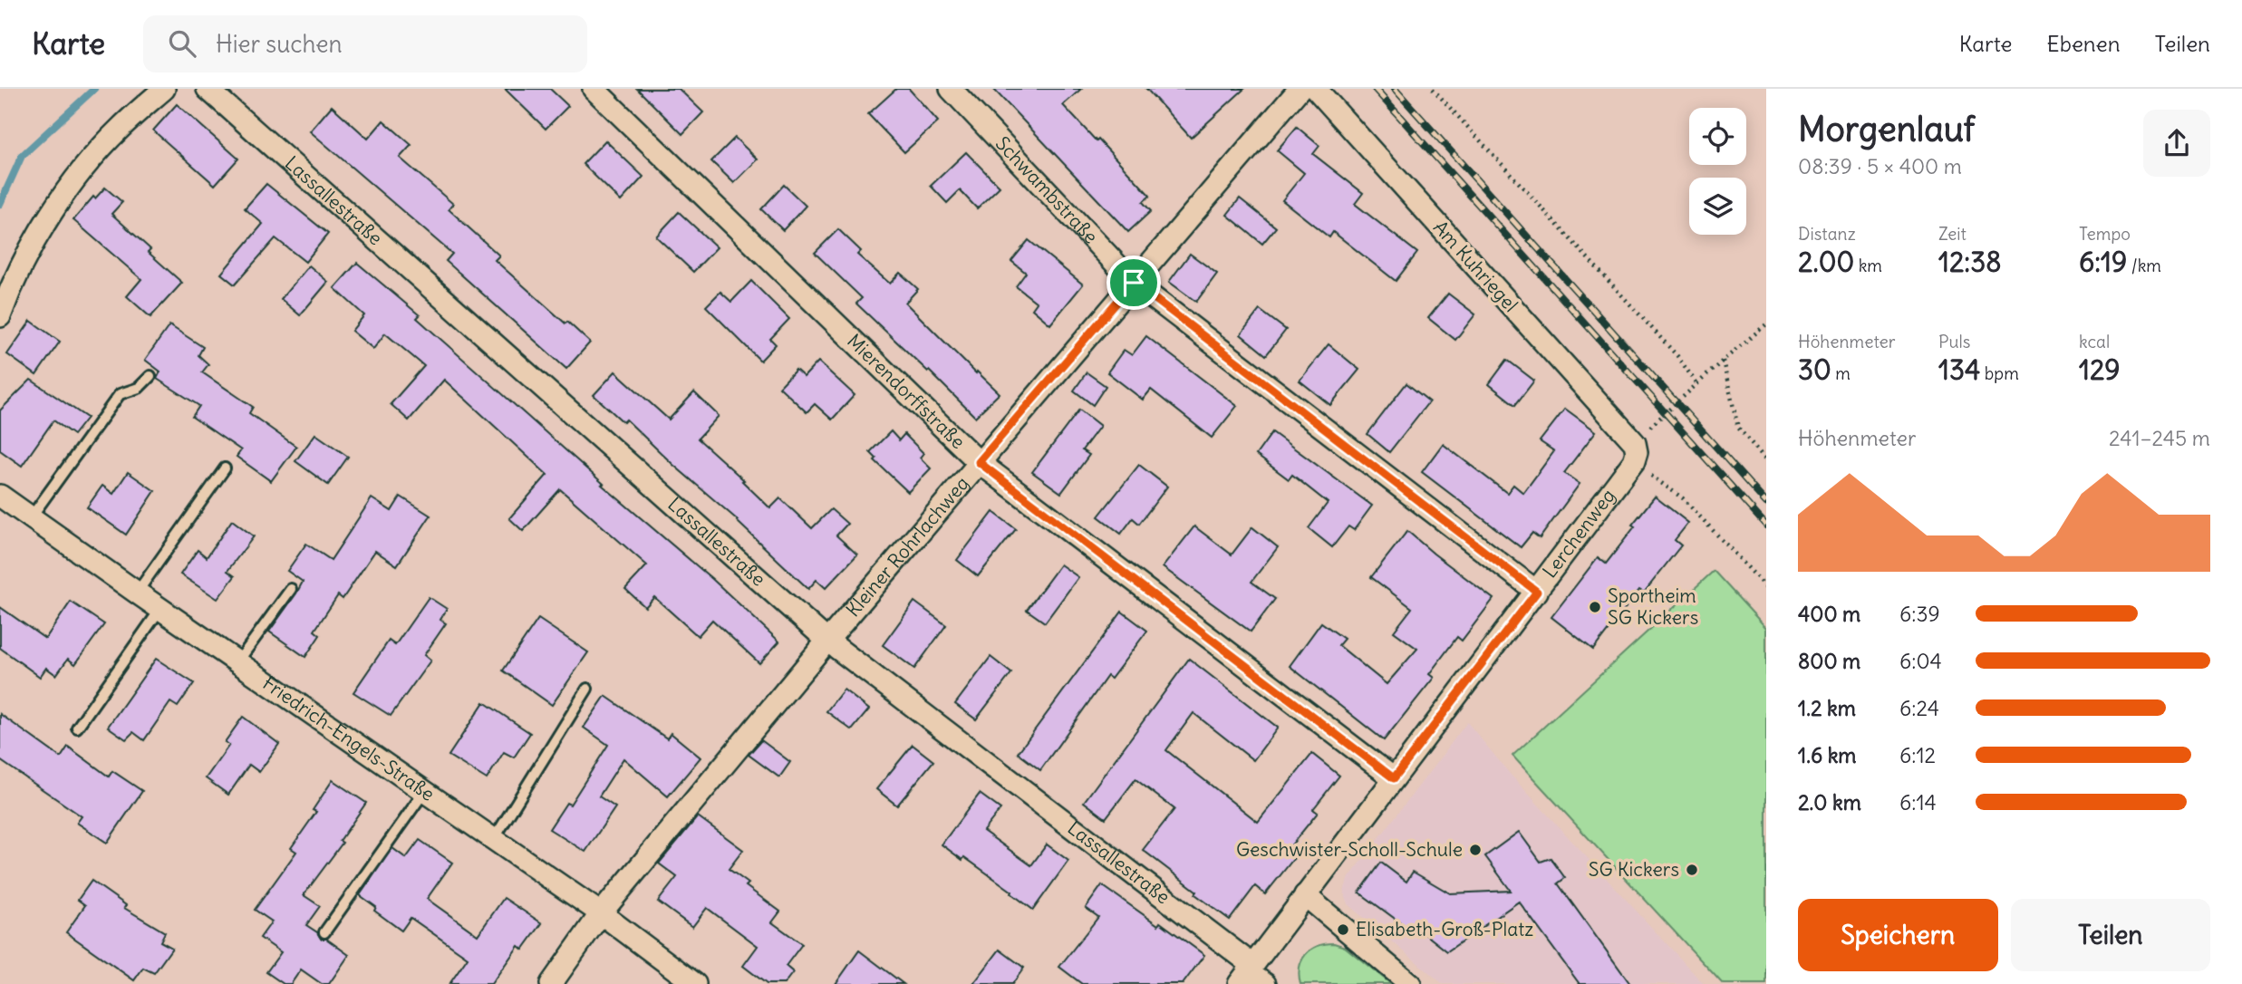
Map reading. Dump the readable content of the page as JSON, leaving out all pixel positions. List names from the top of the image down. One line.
{"streets":{"street":["Schwambstraße","Lassallestraße","Am Kuhriegel","Mierendorffstraße","Lerchenweg","Kleiner Rohrlachweg","Friedrich-Engels-Straße"]},"crossings":[["Schwambstraße","Lerchenweg"],["Schwambstraße","Kleiner Rohrlachweg"],["Lassallestraße","Lerchenweg"],["Lassallestraße","Kleiner Rohrlachweg"],["Am Kuhriegel","Lerchenweg"],["Mierendorffstraße","Lerchenweg"],["Mierendorffstraße","Kleiner Rohrlachweg"],["Kleiner Rohrlachweg","Friedrich-Engels-Straße"]],"places":["Sportheim SG Kickers","Geschwister-Scholl-Schule","SG Kickers","Elisabeth-Groß-Platz"],"page":{"header":"Karte","search":"Hier suchen","nav":["Karte","Ebenen","Teilen"],"heading":["Morgenlauf","08:39 · 5 × 400 m"],"stats":[["Distanz","2.00 km"],["Zeit","12:38"],["Tempo","6:19 /km"],["Höhenmeter","30 m"],["Puls","134 bpm"],["kcal","129"]],"chart":["Höhenmeter","241–245 m"],"list":[{"name":"400 m","note":"6:39"},{"name":"800 m","note":"6:04"},{"name":"1.2 km","note":"6:24"},{"name":"1.6 km","note":"6:12"},{"name":"2.0 km","note":"6:14"}],"buttons":["Speichern","Teilen"]}}
